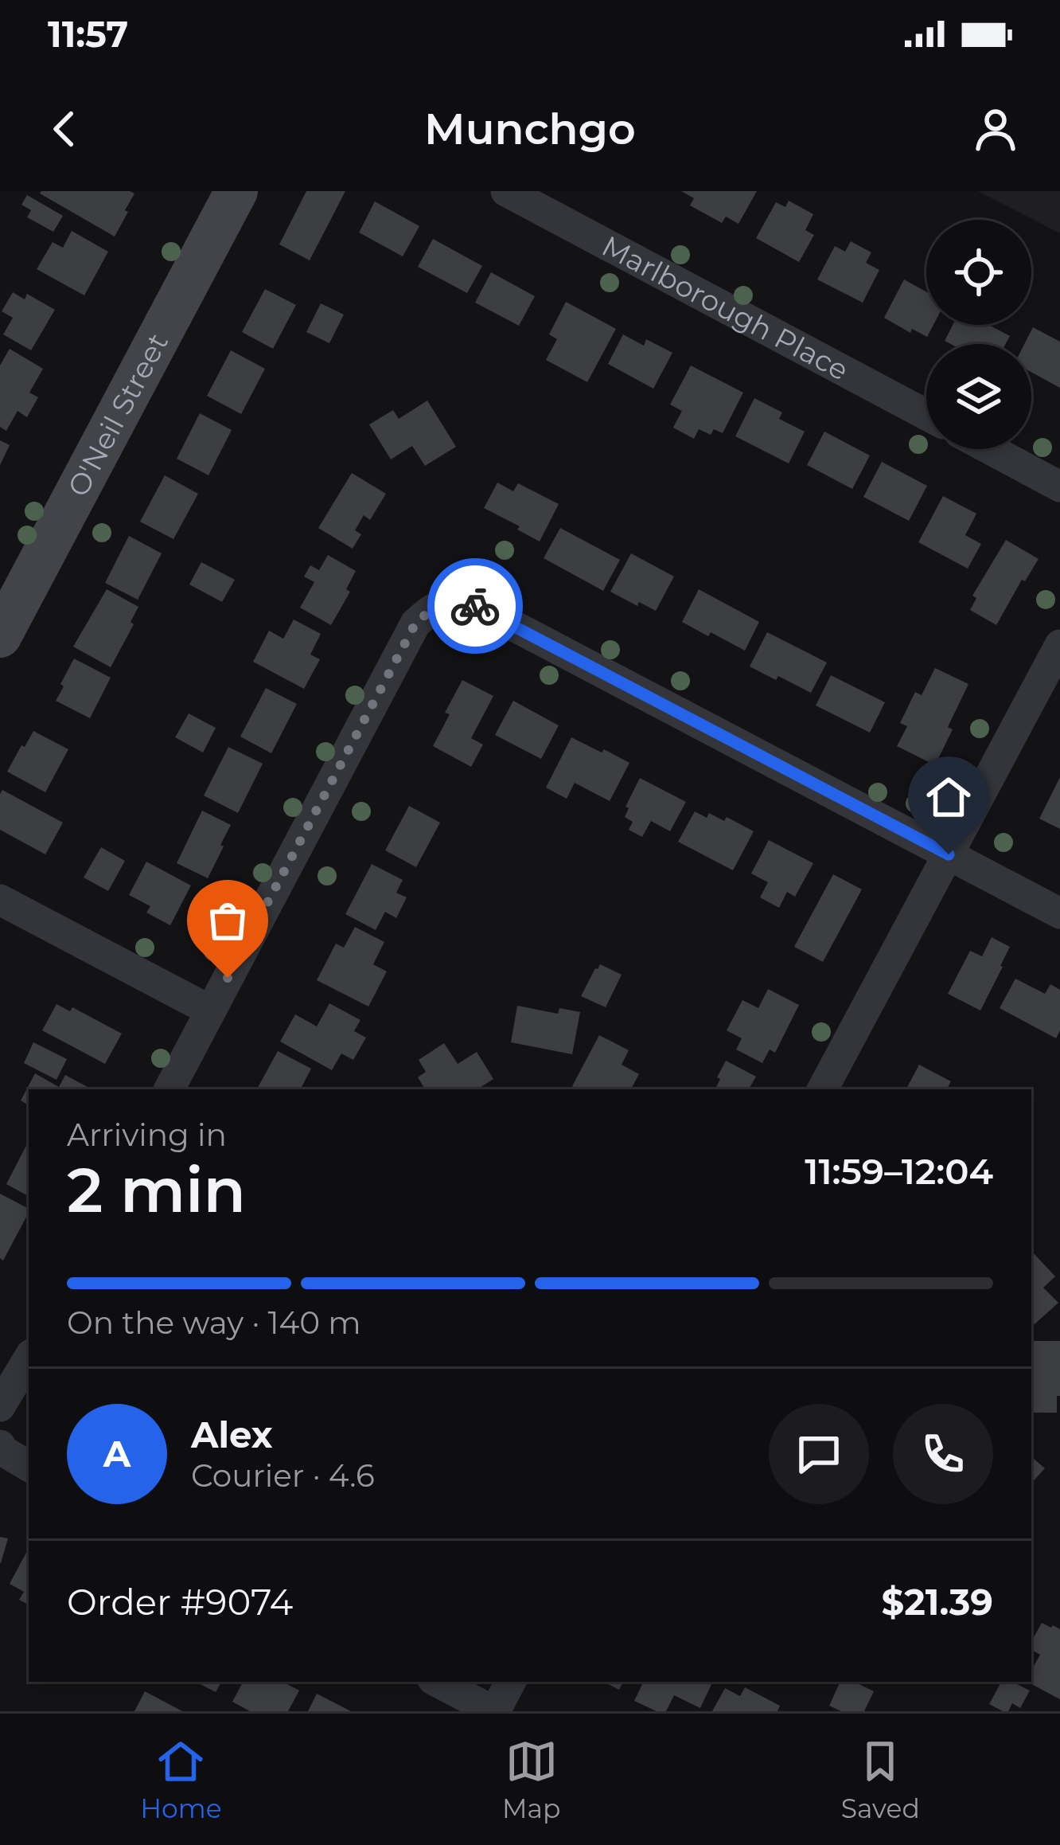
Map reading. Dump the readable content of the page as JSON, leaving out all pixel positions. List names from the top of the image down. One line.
{"streets":{"street":["Marlborough Place","O'Neil Street"]},"page":{"status":"11:57","header":"Munchgo","heading":["2 min","Arriving in","11:59–12:04"],"panel":["Alex","Courier · 4.6","Order #9074","$21.39"],"bar":"On the way · 140 m","round":"A","tabs":["Home","Map","Saved"]}}
